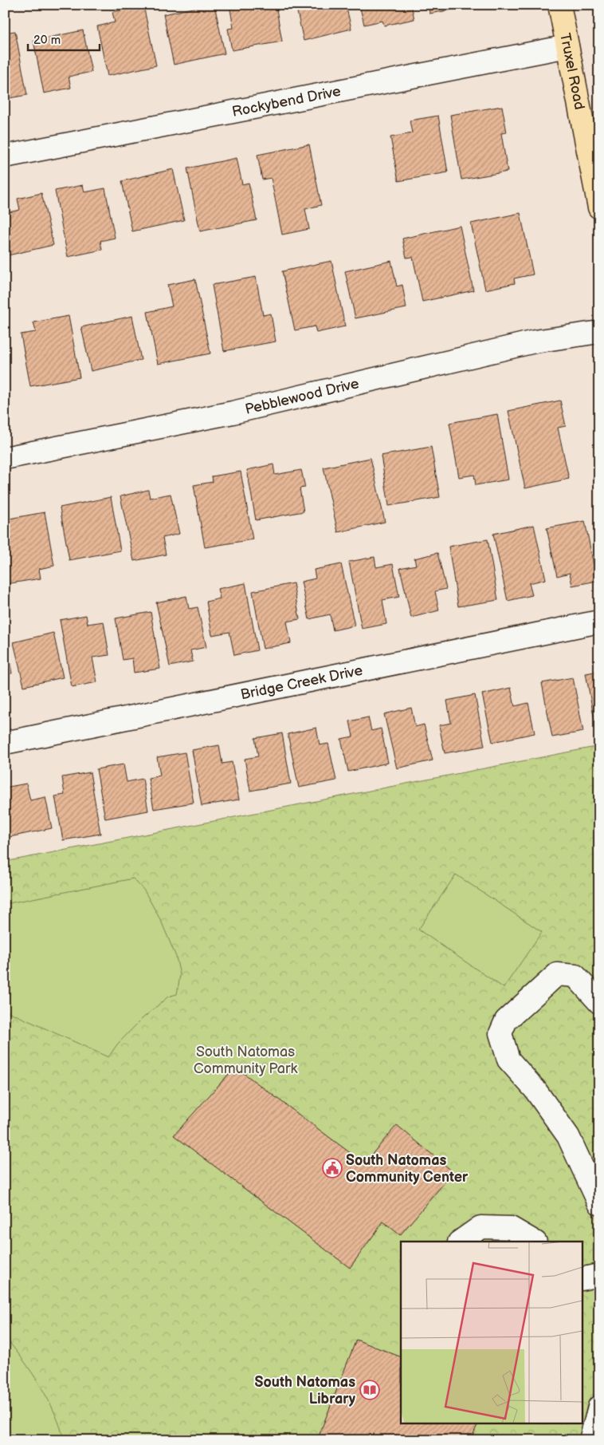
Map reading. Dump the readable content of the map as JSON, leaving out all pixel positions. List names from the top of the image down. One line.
{"streets":{"main road":["Truxel Road"],"street":["Rockybend Drive","Pebblewood Drive","Bridge Creek Drive"]},"crossings":[["Truxel Road","Rockybend Drive"]],"parks":["South Natomas Community Park"],"places":{"public building":["South Natomas Community Center"],"library":["South Natomas Library"]},"scale_bar":"20 m"}
